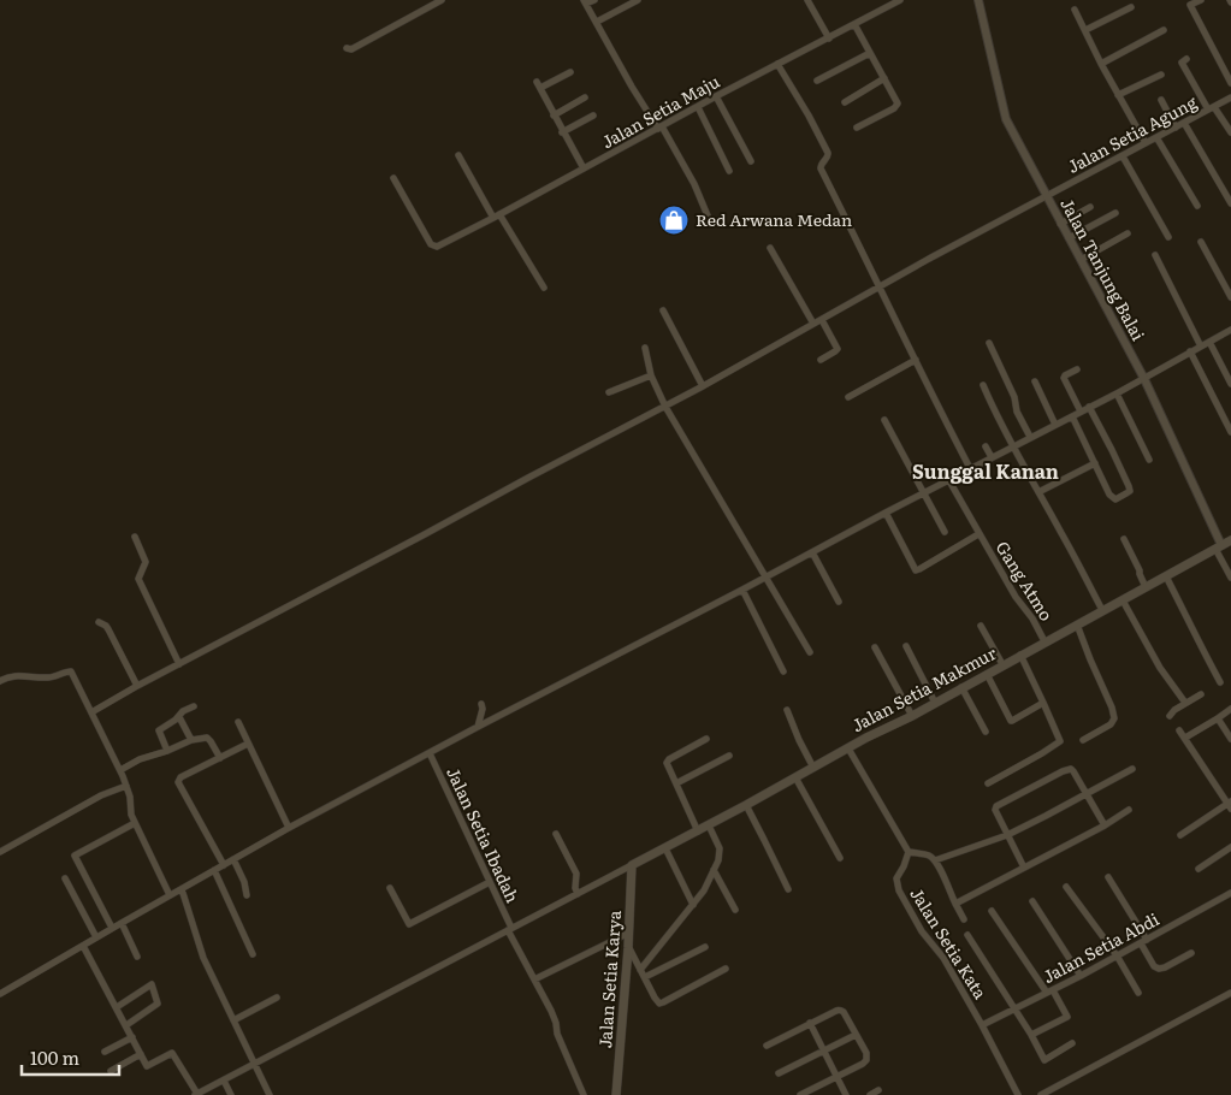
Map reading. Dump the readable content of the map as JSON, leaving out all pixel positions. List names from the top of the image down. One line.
{"streets":{"main road":["Jalan Setia Makmur","Jalan Setia Karya"],"street":["Jalan Setia Maju","Jalan Setia Agung","Jalan Tanjung Balai","Gang Atmo","Jalan Setia Ibadah","Jalan Setia Kata","Jalan Setia Abdi"]},"crossings":[["Jalan Setia Agung","Jalan Tanjung Balai"],["Jalan Tanjung Balai","Jalan Setia Makmur"],["Gang Atmo","Jalan Setia Makmur"],["Jalan Setia Makmur","Jalan Setia Karya"],["Jalan Setia Kata","Jalan Setia Abdi"]],"districts":["Sunggal Kanan"],"places":{"shop":["Red Arwana Medan"]},"scale_bar":"100 m"}
